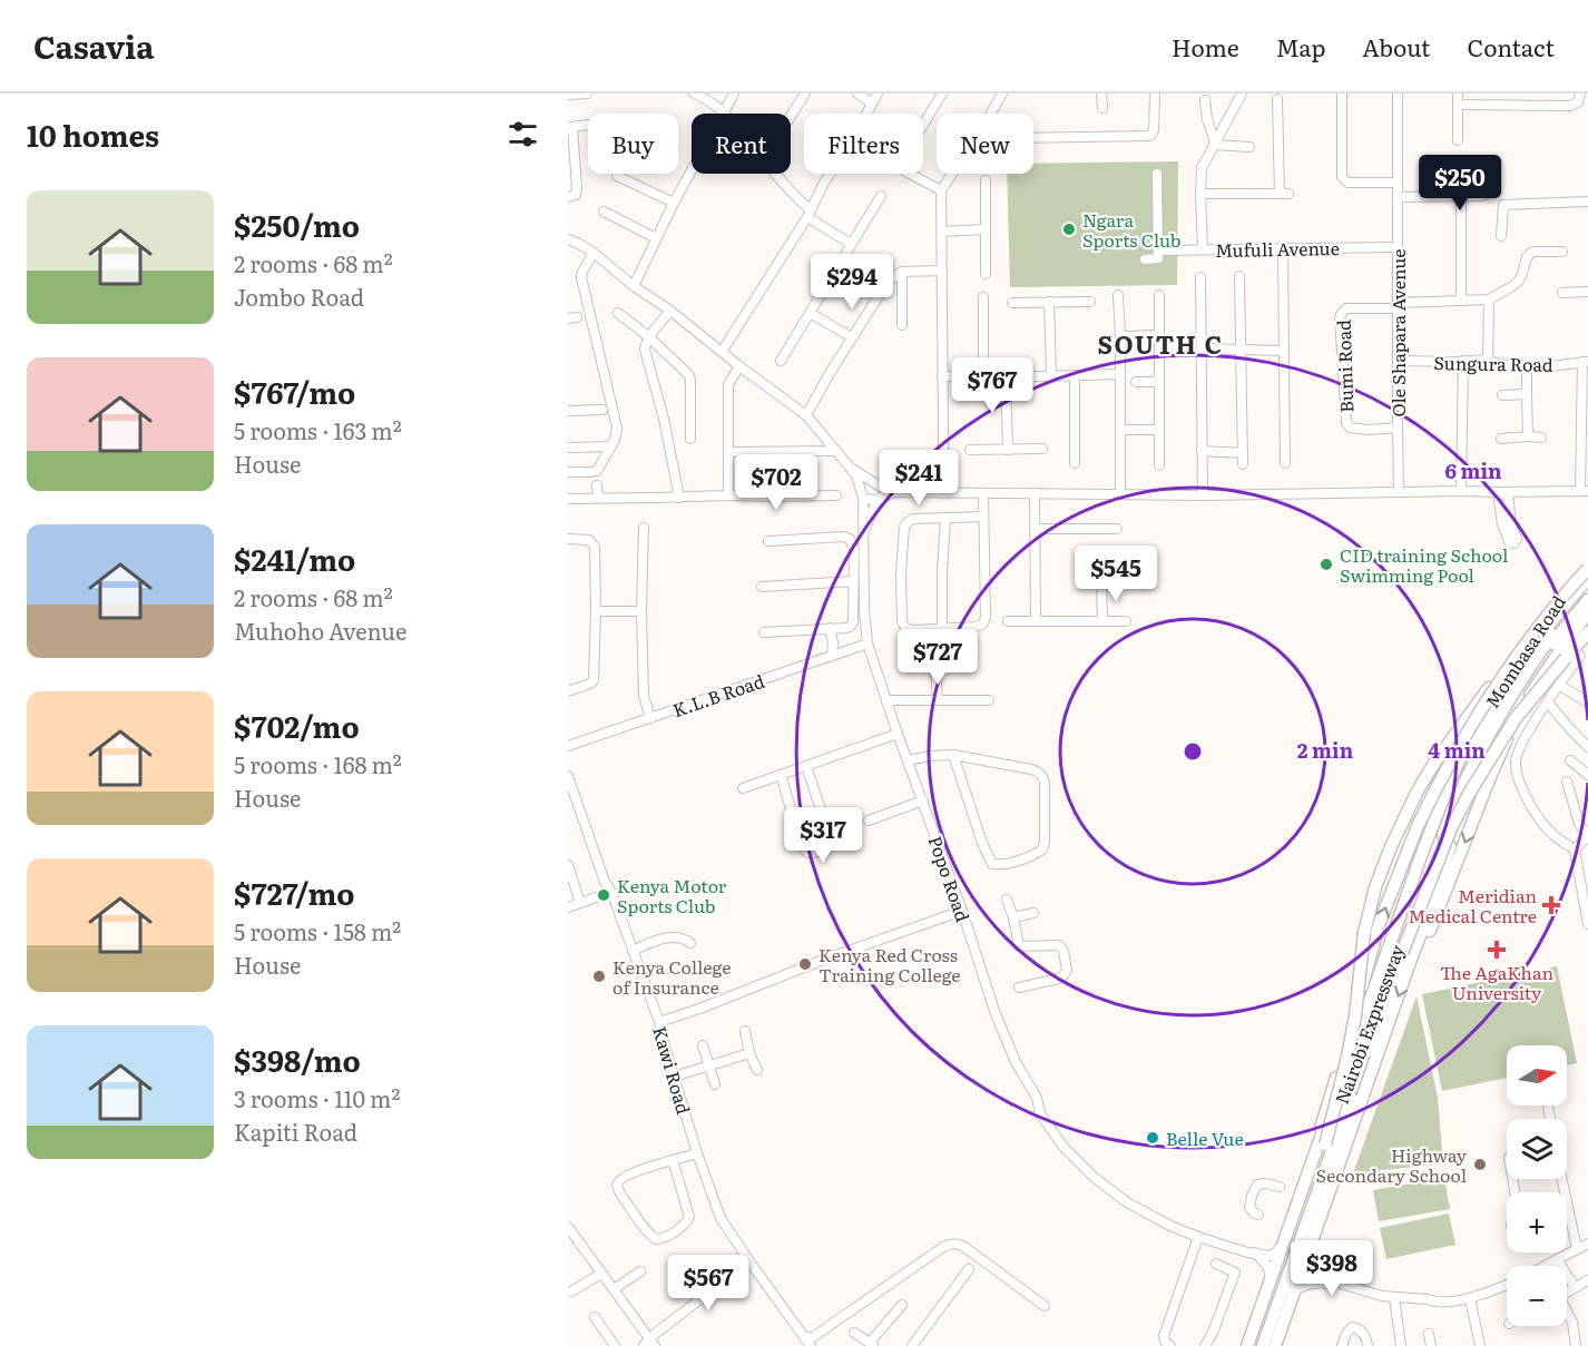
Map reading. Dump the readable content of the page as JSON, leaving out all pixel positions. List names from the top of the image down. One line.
{"streets":{"highway":["Mombasa Road","Nairobi Expressway"],"street":["Mufuli Avenue","Ole Shapara Avenue","Sungura Road","Bumi Road","K.L.B Road","Popo Road","Kawi Road"]},"crossings":[["Mufuli Avenue","Ole Shapara Avenue"],["Ole Shapara Avenue","Sungura Road"],["Ole Shapara Avenue","Bumi Road"],["Mombasa Road","Nairobi Expressway"],["K.L.B Road","Popo Road"]],"districts":["SOUTH C"],"places":{"other":["Ngara Sports Club","CID training School Swimming Pool","Kenya Motor Sports Club","Kenya Red Cross Training College","Kenya College of Insurance","Belle Vue","Highway Secondary School"],"health":["Meridian Medical Centre","The AgaKhan University"]},"north":"right","page":{"header":"Casavia","nav":["Home","Map","About","Contact"],"heading":"10 homes","chip":["Buy","Rent","Filters","New"],"price":["$250","$294","$767","$241","$702","$545","$727","$317","$398","$567"],"list":[{"name":"$250/mo","note":"2 rooms · 68 m² · Jombo Road"},{"name":"$767/mo","note":"5 rooms · 163 m² · House"},{"name":"$241/mo","note":"2 rooms · 68 m² · Muhoho Avenue"},{"name":"$702/mo","note":"5 rooms · 168 m² · House"},{"name":"$727/mo","note":"5 rooms · 158 m² · House"},{"name":"$398/mo","note":"3 rooms · 110 m² · Kapiti Road"}],"map_buttons":["+","−"]},"rings":["6 min","2 min","4 min"]}
